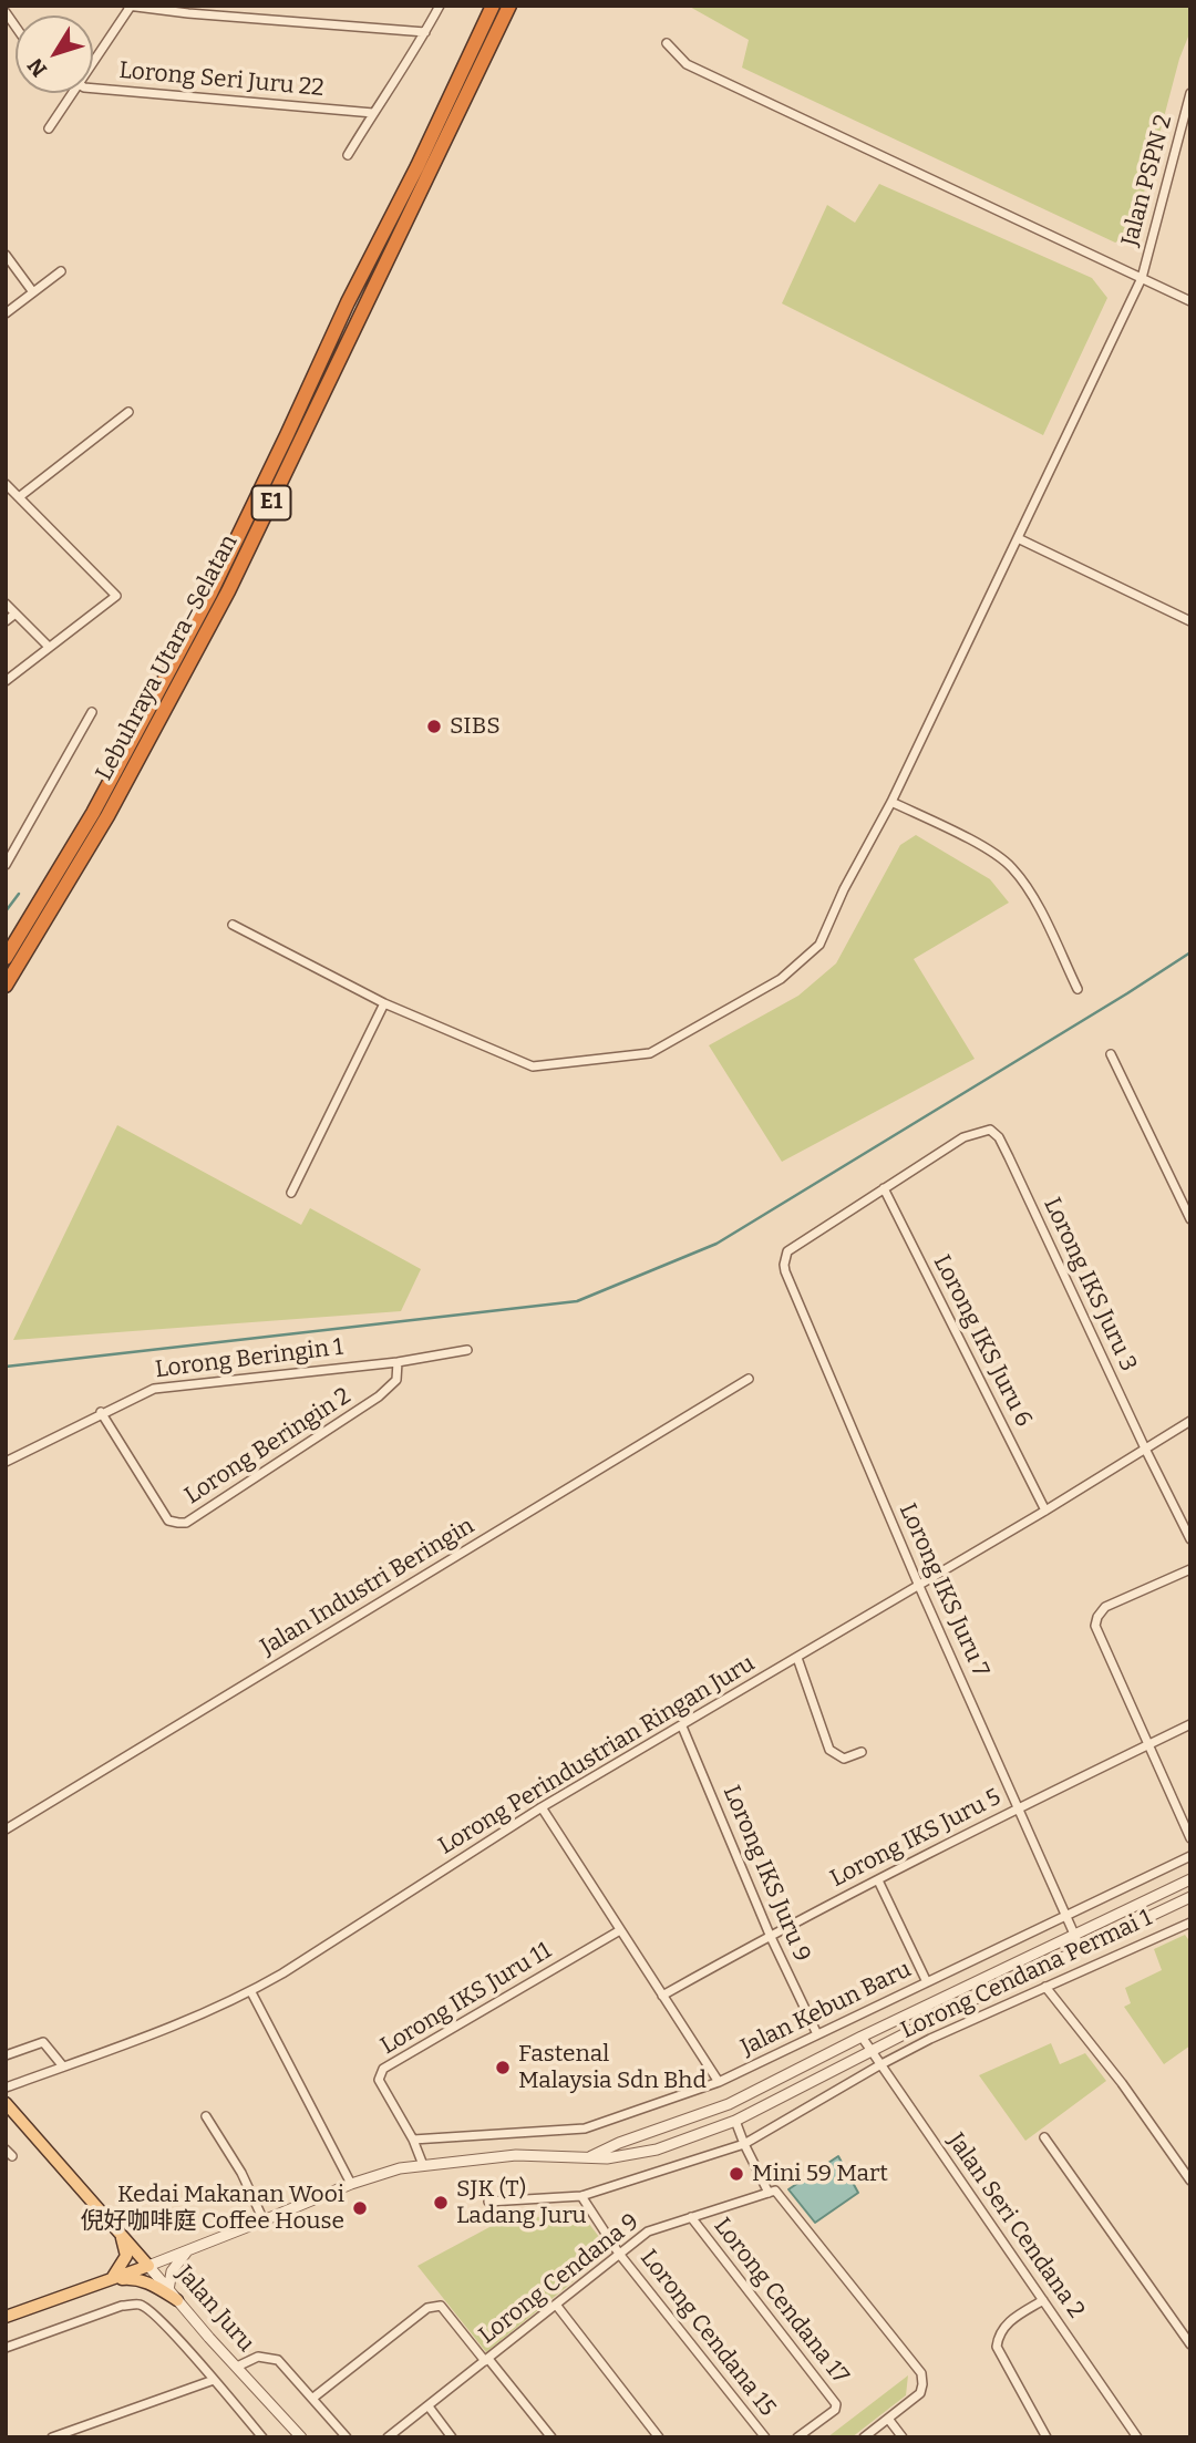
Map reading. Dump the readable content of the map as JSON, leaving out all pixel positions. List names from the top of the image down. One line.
{"streets":{"highway":["E1","Lebuhraya Utara–Selatan"],"main road":["Jalan Juru"],"street":["Lorong Seri Juru 22","Jalan PSPN 2","Lorong IKS Juru 3","Lorong IKS Juru 6","Lorong Beringin 1","Lorong Beringin 2","Jalan Industri Beringin","Lorong IKS Juru 7","Lorong Perindustrian Ringan Juru","Lorong IKS Juru 5","Lorong IKS Juru 9","Lorong Cendana Permai 1","Lorong IKS Juru 11","Jalan Kebun Baru","Jalan Seri Cendana 2","Lorong Cendana 9","Lorong Cendana 17","Lorong Cendana 15"]},"crossings":[["Lorong IKS Juru 3","Lorong IKS Juru 6"],["Lorong IKS Juru 3","Lorong IKS Juru 7"],["Lorong IKS Juru 3","Lorong Perindustrian Ringan Juru"],["Lorong IKS Juru 6","Lorong IKS Juru 7"],["Lorong IKS Juru 6","Lorong Perindustrian Ringan Juru"],["Lorong Beringin 1","Lorong Beringin 2"],["Lorong IKS Juru 7","Lorong Perindustrian Ringan Juru"],["Lorong IKS Juru 7","Lorong IKS Juru 5"],["Lorong IKS Juru 7","Jalan Kebun Baru"],["Lorong Perindustrian Ringan Juru","Lorong IKS Juru 9"],["Lorong IKS Juru 5","Lorong IKS Juru 9"],["Lorong IKS Juru 9","Jalan Kebun Baru"],["Lorong Cendana Permai 1","Jalan Seri Cendana 2"],["Lorong Cendana Permai 1","Lorong Cendana 15"],["Lorong IKS Juru 11","Jalan Kebun Baru"],["Jalan Kebun Baru","Jalan Seri Cendana 2"],["Jalan Kebun Baru","Jalan Juru"],["Lorong Cendana 9","Lorong Cendana 17"],["Lorong Cendana 9","Lorong Cendana 15"]],"places":["SIBS","Fastenal Malaysia Sdn Bhd","Mini 59 Mart","SJK (T) Ladang Juru","Kedai Makanan Wooi 倪好咖啡庭 Coffee House"],"north":"bottom left"}
